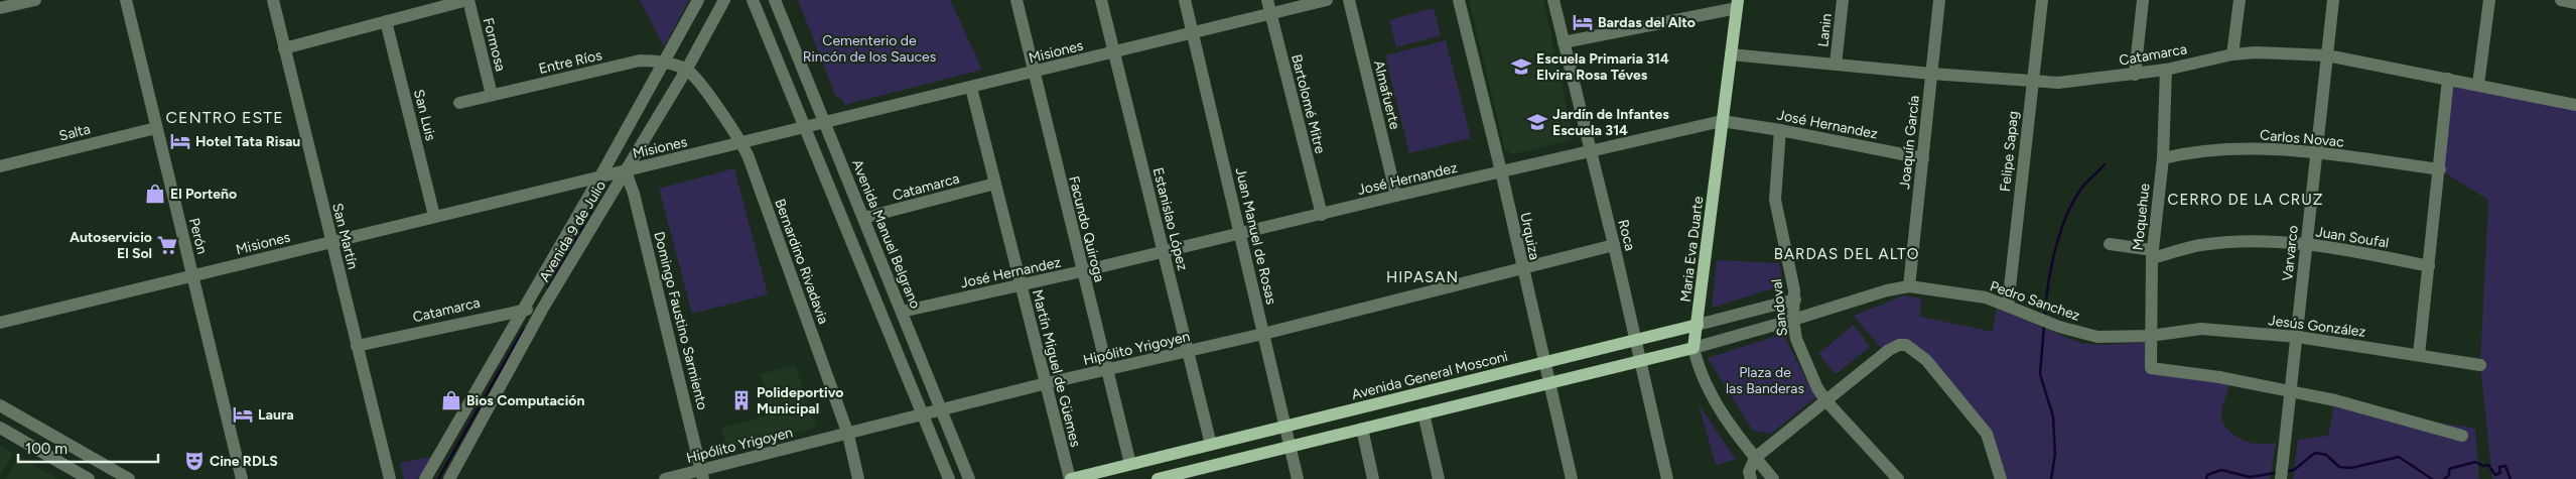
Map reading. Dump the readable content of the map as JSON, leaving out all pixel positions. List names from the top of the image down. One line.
{"streets":{"main road":["Maria Eva Duarte","Avenida General Mosconi"],"street":["Lanin","Formosa","Misiones","Catamarca","Entre Ríos","Almafuerte","Bartolomé Mitre","San Luis","José Hernandez","Salta","Carlos Novac","Joaquín García","Felipe Sapag","Moquehue","Estanislao López","Facundo Quiroga","Avenida 9 de Julio","Avenida Manuel Belgrano","Roca","Perón","San Martín","Juan Manuel de Rosas","Urquiza","Juan Soufal","Varvarco","Bernardino Rivadavia","Pedro Sanchez","Sandoval","Domingo Faustino Sarmiento","Jesús González","Hipólito Yrigoyen","Martín Miguel de Güemes"]},"crossings":[["Lanin","Catamarca"],["Formosa","Entre Ríos"],["Misiones","Bartolomé Mitre"],["Misiones","San Luis"],["Misiones","Estanislao López"],["Misiones","Facundo Quiroga"],["Misiones","Avenida 9 de Julio"],["Misiones","Avenida Manuel Belgrano"],["Misiones","Perón"],["Misiones","San Martín"],["Misiones","Juan Manuel de Rosas"],["Misiones","Bernardino Rivadavia"],["Misiones","Domingo Faustino Sarmiento"],["Misiones","Martín Miguel de Güemes"],["Catamarca","Joaquín García"],["Catamarca","Felipe Sapag"],["Catamarca","Moquehue"],["Catamarca","Avenida 9 de Julio"],["Catamarca","Avenida Manuel Belgrano"],["Catamarca","San Martín"],["Catamarca","Maria Eva Duarte"],["Catamarca","Varvarco"],["Catamarca","Martín Miguel de Güemes"],["Entre Ríos","Avenida 9 de Julio"],["Entre Ríos","Bernardino Rivadavia"],["Almafuerte","José Hernandez"],["Bartolomé Mitre","José Hernandez"],["José Hernandez","Joaquín García"],["José Hernandez","Estanislao López"],["José Hernandez","Facundo Quiroga"],["José Hernandez","Avenida Manuel Belgrano"],["José Hernandez","Roca"],["José Hernandez","Juan Manuel de Rosas"],["José Hernandez","Urquiza"],["José Hernandez","Maria Eva Duarte"],["José Hernandez","Sandoval"],["José Hernandez","Martín Miguel de Güemes"],["Salta","Perón"],["Carlos Novac","Moquehue"],["Carlos Novac","Varvarco"],["Joaquín García","Pedro Sanchez"],["Felipe Sapag","Pedro Sanchez"],["Moquehue","Juan Soufal"],["Moquehue","Varvarco"],["Moquehue","Pedro Sanchez"],["Moquehue","Jesús González"],["Estanislao López","Hipólito Yrigoyen"],["Estanislao López","Avenida General Mosconi"],["Facundo Quiroga","Hipólito Yrigoyen"],["Facundo Quiroga","Avenida General Mosconi"],["Avenida 9 de Julio","Bernardino Rivadavia"],["Avenida 9 de Julio","Domingo Faustino Sarmiento"],["Avenida Manuel Belgrano","Hipólito Yrigoyen"],["Roca","Hipólito Yrigoyen"],["Roca","Avenida General Mosconi"],["Juan Manuel de Rosas","Hipólito Yrigoyen"],["Juan Manuel de Rosas","Avenida General Mosconi"],["Urquiza","Hipólito Yrigoyen"],["Urquiza","Avenida General Mosconi"],["Juan Soufal","Varvarco"],["Maria Eva Duarte","Avenida General Mosconi"],["Varvarco","Jesús González"],["Bernardino Rivadavia","Hipólito Yrigoyen"],["Pedro Sanchez","Sandoval"],["Pedro Sanchez","Jesús González"],["Sandoval","Avenida General Mosconi"],["Domingo Faustino Sarmiento","Hipólito Yrigoyen"],["Hipólito Yrigoyen","Martín Miguel de Güemes"],["Martín Miguel de Güemes","Avenida General Mosconi"]],"districts":["CENTRO ESTE","CERRO DE LA CRUZ","BARDAS DEL ALTO","HIPASAN"],"parks":["Cementerio de Rincón de los Sauces","Plaza de las Banderas"],"places":{"hotel":["Bardas del Alto","Hotel Tata Risau","Laura"],"school or university":["Escuela Primaria 314 Elvira Rosa Téves","Jardín de Infantes Escuela 314"],"shop":["El Porteño","Bios Computación"],"supermarket":["Autoservicio El Sol"],"building":["Polideportivo Municipal"],"theatre":["Cine RDLS"]},"scale_bar":"100 m"}
